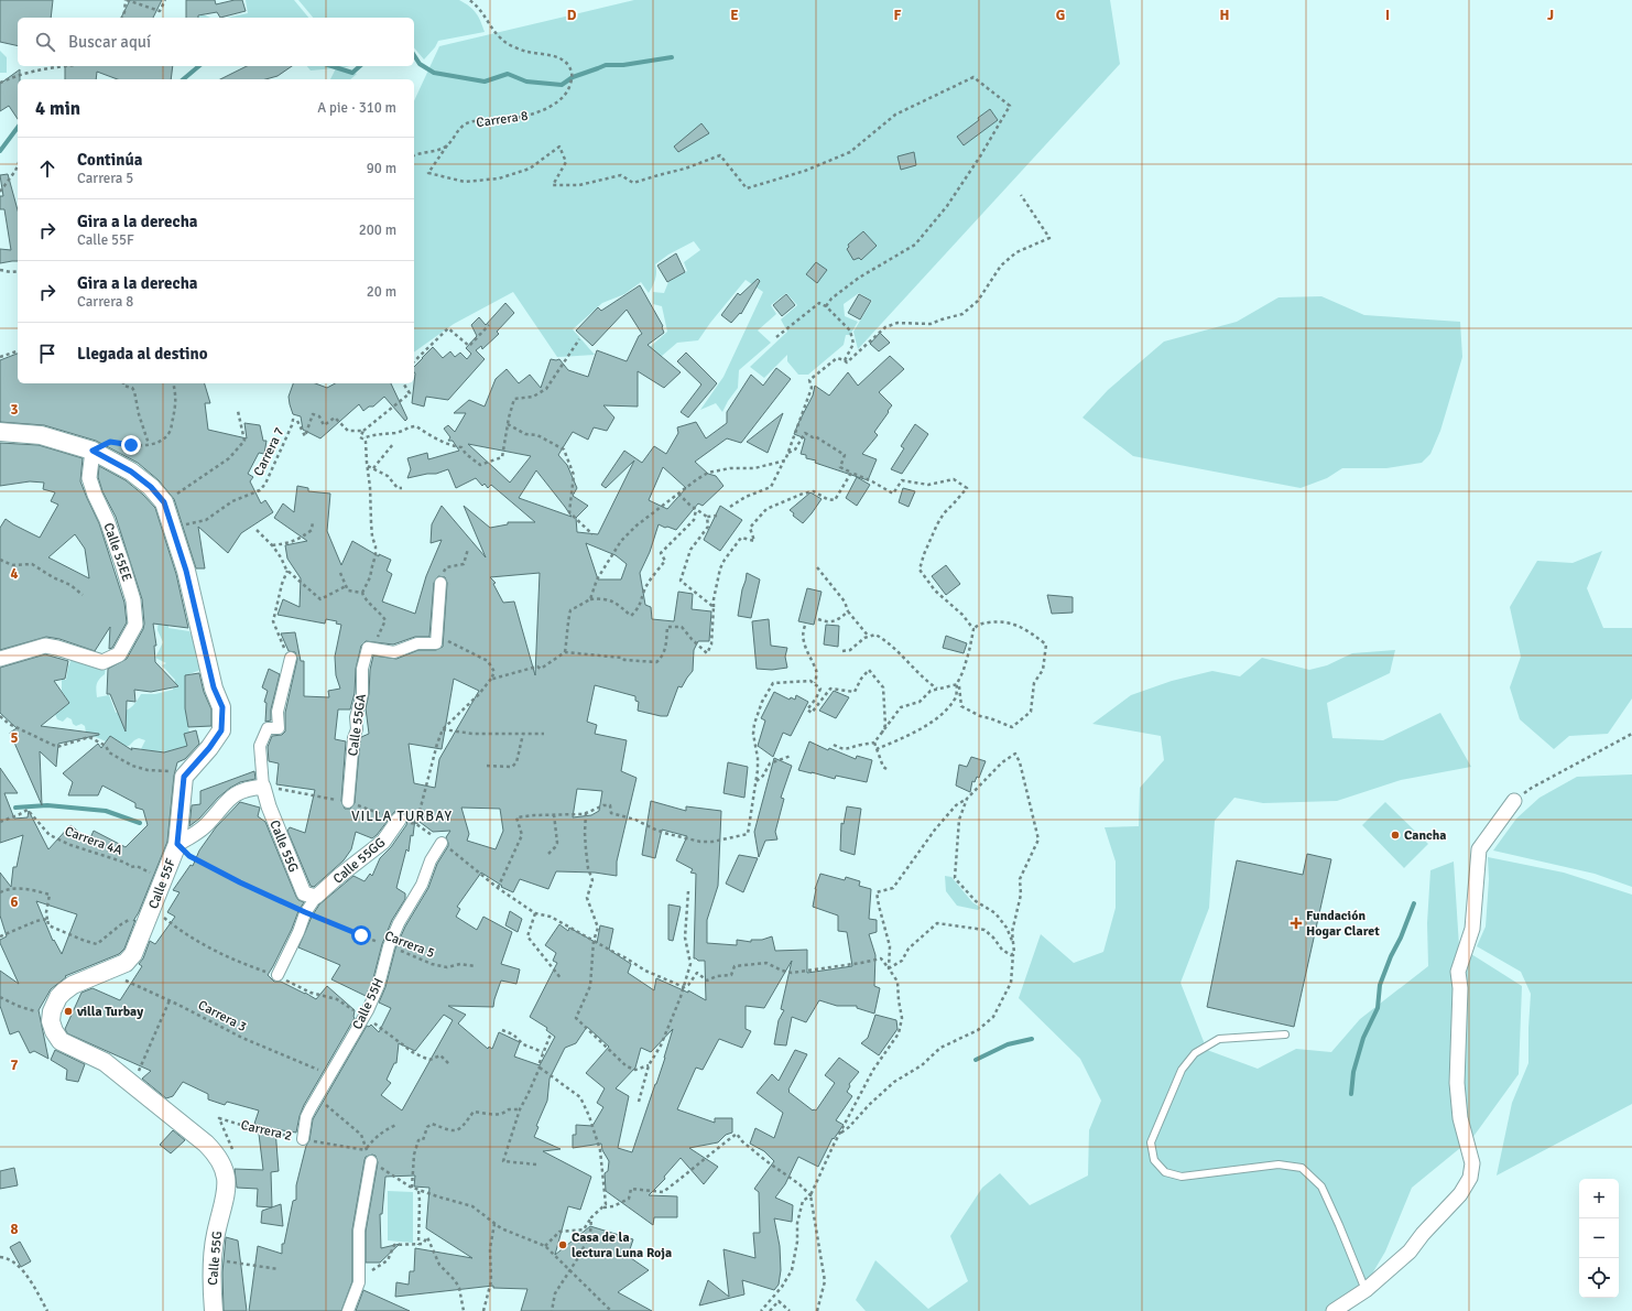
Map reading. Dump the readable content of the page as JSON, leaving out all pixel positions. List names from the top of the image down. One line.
{"streets":{"street":["Calle 55EE","Calle 55GA","Calle 55G","Calle 55GG","Calle 55F","Calle 55H"],"path":["Carrera 8","Carrera 7","Carrera 4A","Carrera 5","Carrera 3","Carrera 2"]},"crossings":[["Carrera 7","Calle 55F"],["Calle 55EE","Calle 55F"],["Carrera 4A","Calle 55F"],["Calle 55G","Calle 55GG"],["Calle 55F","Carrera 5"],["Calle 55F","Carrera 3"],["Carrera 5","Calle 55H"],["Calle 55H","Carrera 3"],["Calle 55H","Carrera 2"]],"districts":["VILLA TURBAY"],"places":{"other":["Cancha","villa Turbay","Casa de la lectura Luna Roja"],"health":["Fundación Hogar Claret"]},"page":{"search":"Buscar aquí","heading":["4 min","A pie · 310 m"],"list":[["Continúa","Carrera 5","90 m"],["Gira a la derecha","Calle 55F","200 m"],["Gira a la derecha","Carrera 8","20 m"],"Llegada al destino"],"map_buttons":["+","−"]},"grid":{"columns":["D","E","F","G","H","I","J"],"rows":["3","4","5","6","7","8"]}}
